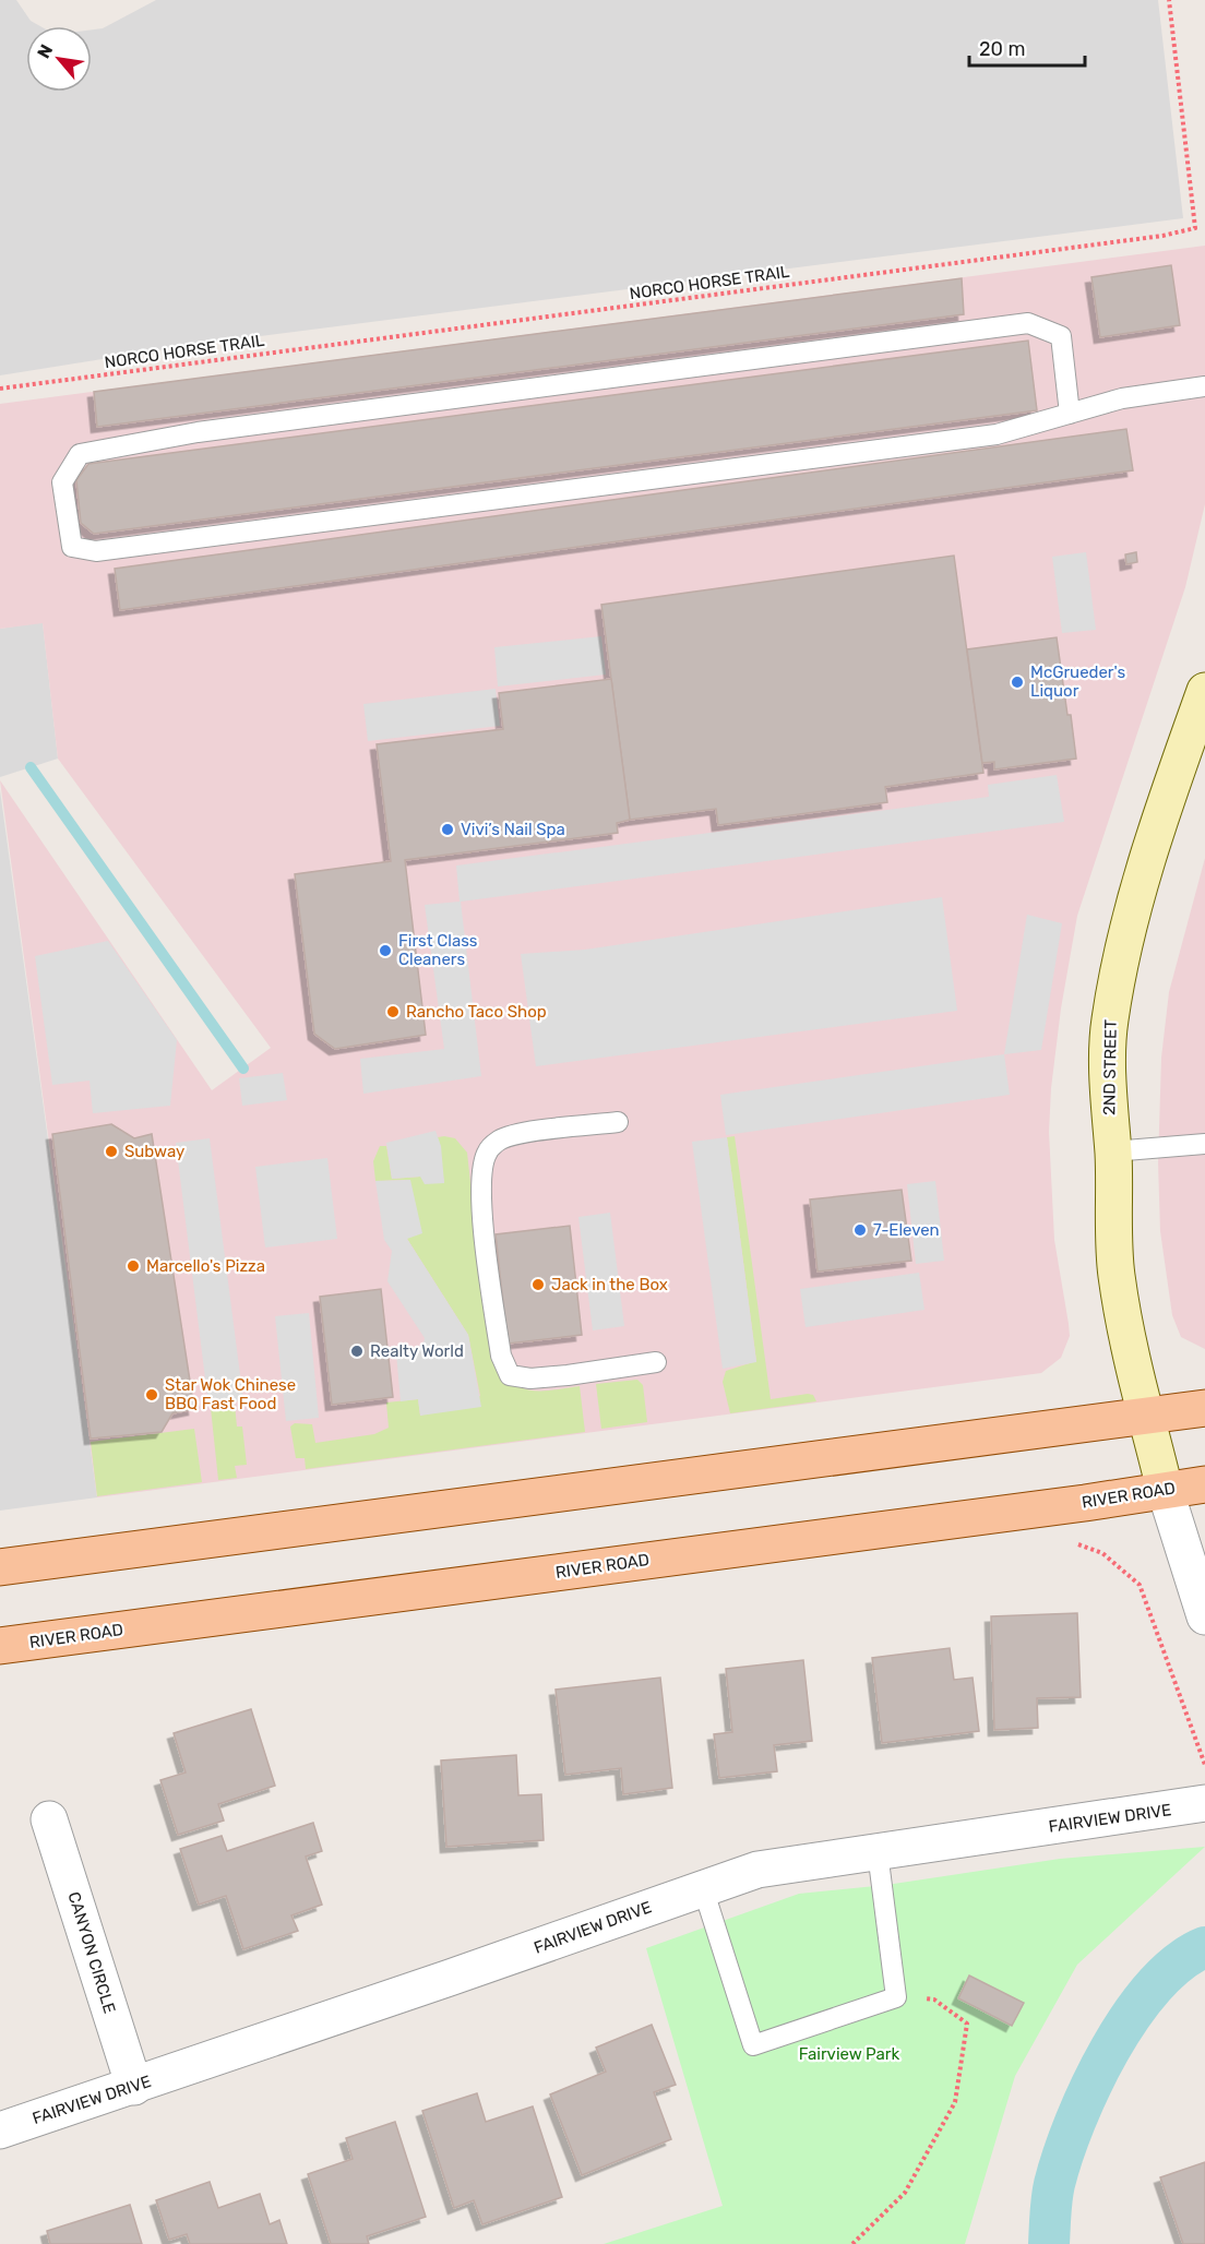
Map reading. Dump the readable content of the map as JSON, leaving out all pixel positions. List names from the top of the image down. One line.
{"streets":{"main road":["RIVER ROAD"],"street":["2ND STREET","FAIRVIEW DRIVE","CANYON CIRCLE"],"path":["NORCO HORSE TRAIL"]},"crossings":[["2ND STREET","RIVER ROAD"],["FAIRVIEW DRIVE","CANYON CIRCLE"]],"parks":["Fairview Park"],"places":["McGrueder's Liquor","Vivi’s Nail Spa","First Class Cleaners","Rancho Taco Shop","Subway","7-Eleven","Marcello's Pizza","Jack in the Box","Realty World","Star Wok Chinese BBQ Fast Food"],"scale_bar":"20 m","north":"top left"}
